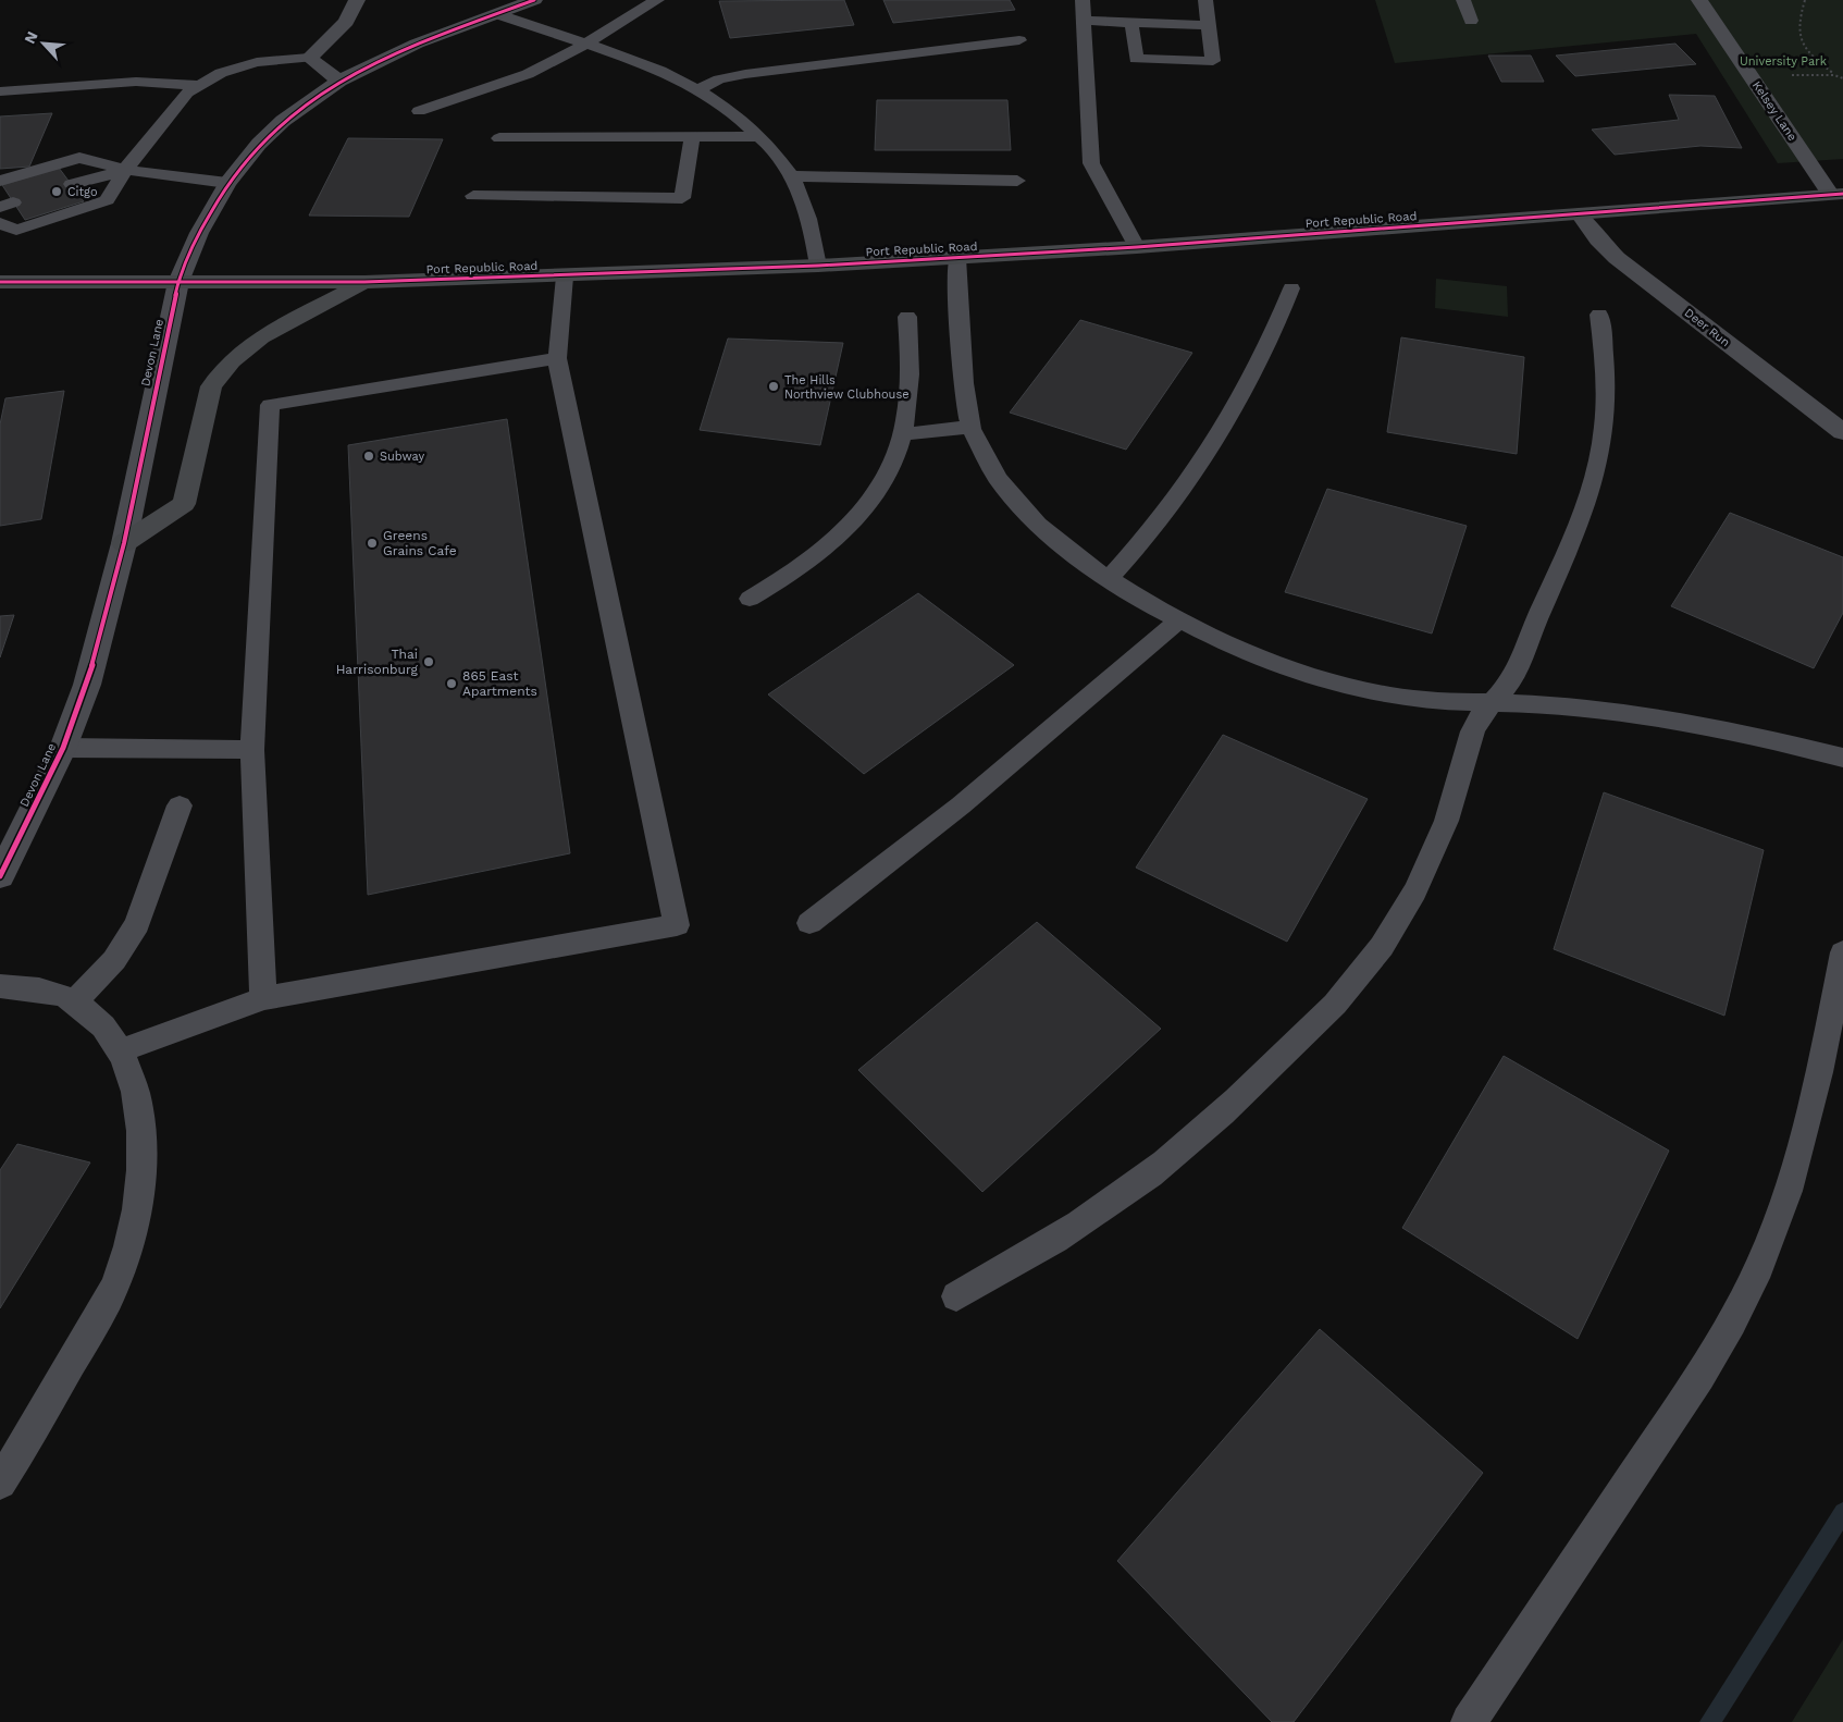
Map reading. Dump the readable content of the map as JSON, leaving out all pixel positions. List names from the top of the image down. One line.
{"streets":{"main road":["Port Republic Road"],"street":["Kelsey Lane","Deer Run","Devon Lane"]},"crossings":[["Kelsey Lane","Port Republic Road"],["Port Republic Road","Deer Run"],["Port Republic Road","Devon Lane"]],"parks":["University Park"],"places":["Citgo","The Hills Northview Clubhouse","Subway","Greens Grains Cafe","Thai Harrisonburg","865 East Apartments"],"north":"top left"}
